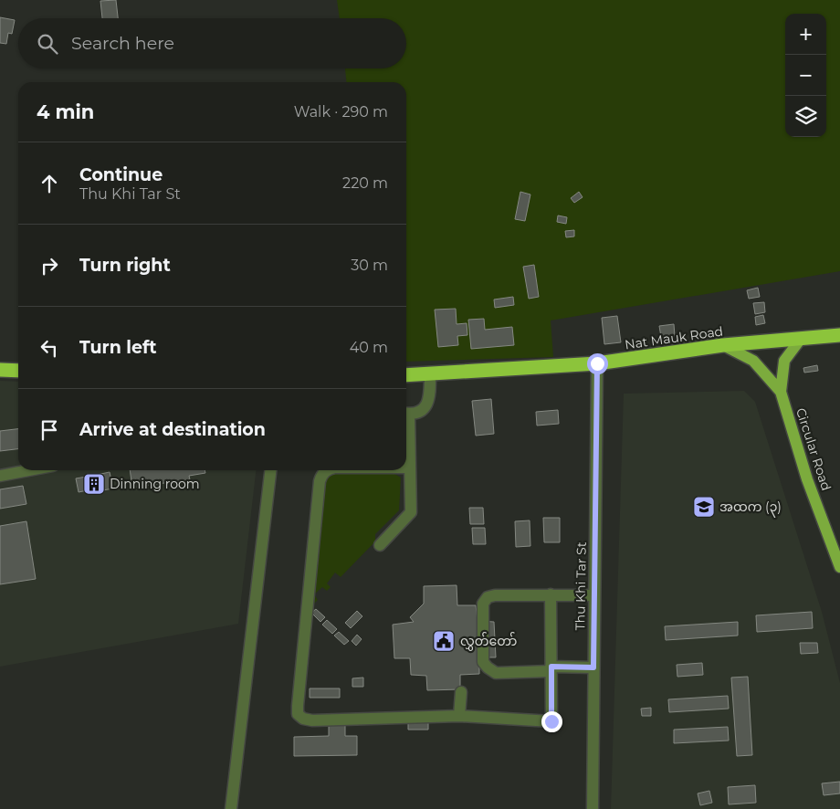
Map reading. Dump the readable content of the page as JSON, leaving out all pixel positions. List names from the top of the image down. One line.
{"streets":{"highway":["Nat Mauk Road"],"main road":["Circular Road"],"street":["Thu Khi Tar St"]},"crossings":[["Nat Mauk Road","Thu Khi Tar St"]],"places":{"building":["Dinning room"],"school or university":["အထက (၃)"],"public building":["လွှတ်တော်"]},"page":{"map_buttons":["+","−"],"search":"Search here","heading":["4 min","Walk · 290 m"],"list":[["Continue","Thu Khi Tar St","220 m"],["Turn right","30 m"],["Turn left","40 m"],"Arrive at destination"]}}
